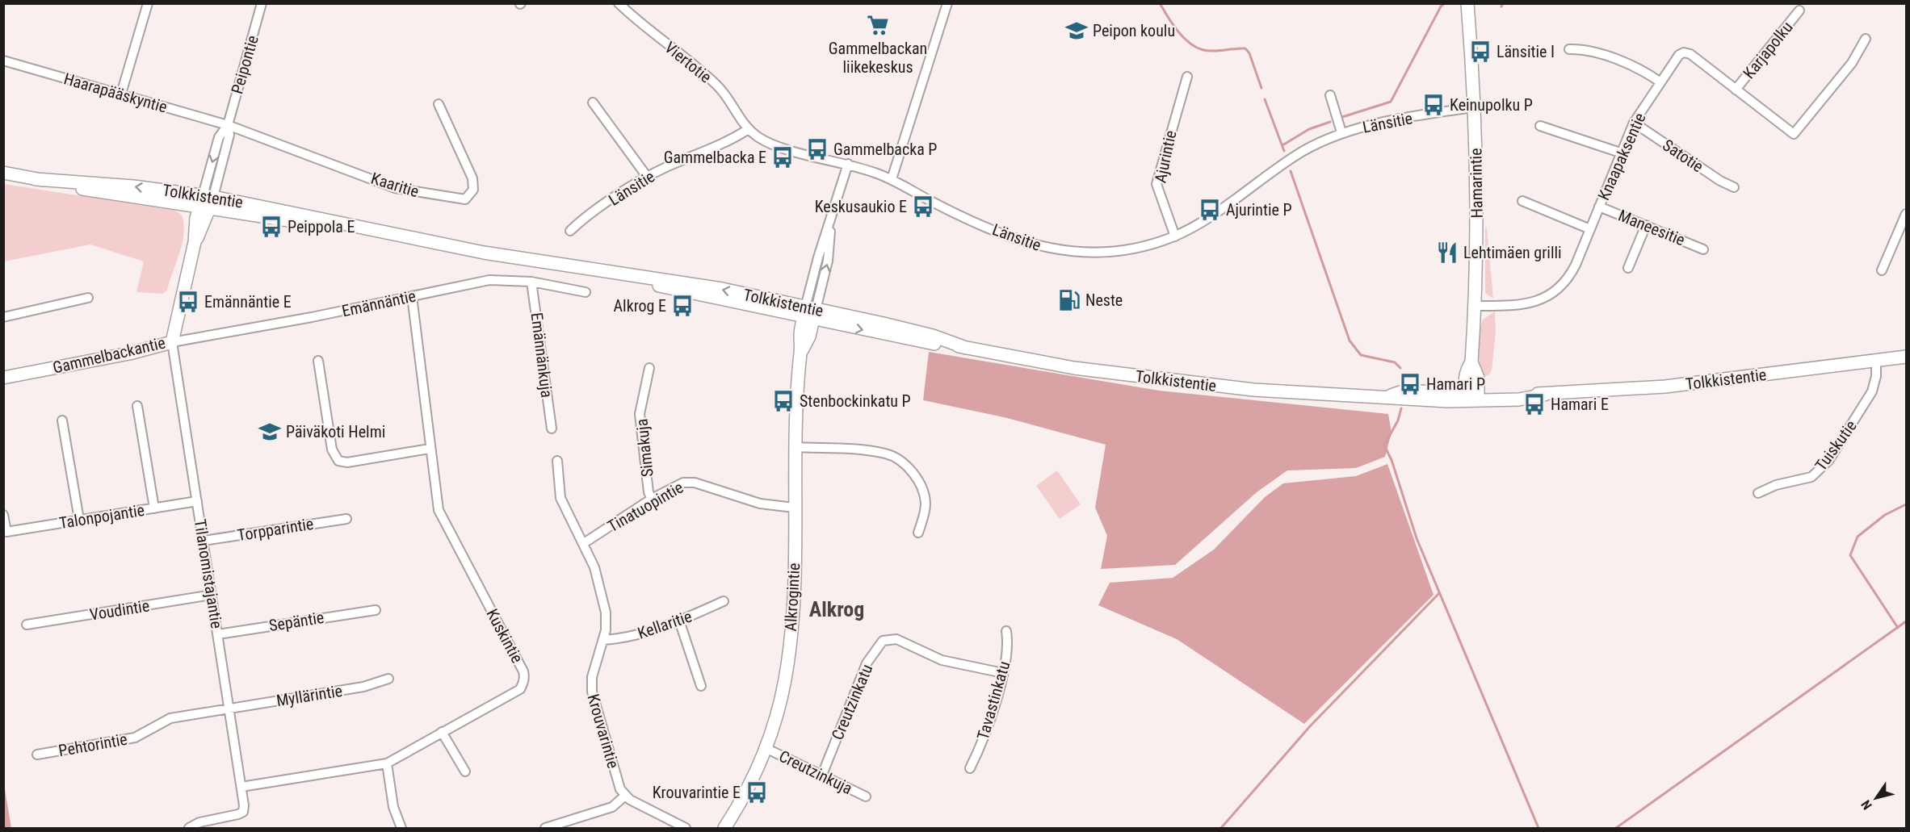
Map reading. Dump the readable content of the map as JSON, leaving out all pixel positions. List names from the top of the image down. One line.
{"streets":{"street":["Karjapolku","Viertotie","Peipontie","Haarapääskyntie","Länsitie","Satotie","Ajurintie","Knaapaksentie","Hamarintie","Kaaritie","Tolkkistentie","Maneesitie","Emännäntie","Gammelbackantie","Emännänkuja","Tuiskutie","Simakuja","Tinatuopintie","Talonpojantie","Torpparintie","Tilanomistajantie","Alkrogintie","Voudintie","Sepäntie","Kellaritie","Kuskintie","Myllärintie","Tavastinkatu","Creutzinkatu","Krouvarintie","Pehtorintie","Creutzinkuja"]},"crossings":[["Karjapolku","Knaapaksentie"],["Viertotie","Länsitie"],["Peipontie","Haarapääskyntie"],["Peipontie","Kaaritie"],["Peipontie","Tolkkistentie"],["Peipontie","Gammelbackantie"],["Haarapääskyntie","Kaaritie"],["Länsitie","Ajurintie"],["Länsitie","Hamarintie"],["Satotie","Knaapaksentie"],["Knaapaksentie","Hamarintie"],["Knaapaksentie","Maneesitie"],["Hamarintie","Tolkkistentie"],["Tolkkistentie","Gammelbackantie"],["Tolkkistentie","Tuiskutie"],["Tolkkistentie","Alkrogintie"],["Emännäntie","Gammelbackantie"],["Emännäntie","Emännänkuja"],["Emännäntie","Tilanomistajantie"],["Emännäntie","Kuskintie"],["Gammelbackantie","Tilanomistajantie"],["Simakuja","Tinatuopintie"],["Tinatuopintie","Alkrogintie"],["Tinatuopintie","Krouvarintie"],["Talonpojantie","Tilanomistajantie"],["Torpparintie","Tilanomistajantie"],["Tilanomistajantie","Voudintie"],["Tilanomistajantie","Sepäntie"],["Tilanomistajantie","Kuskintie"],["Tilanomistajantie","Myllärintie"],["Tilanomistajantie","Pehtorintie"],["Alkrogintie","Creutzinkuja"],["Kellaritie","Krouvarintie"],["Myllärintie","Pehtorintie"],["Tavastinkatu","Creutzinkatu"],["Creutzinkatu","Creutzinkuja"]],"districts":["Alkrog"],"places":{"supermarket":["Gammelbackan liikekeskus"],"school or university":["Peipon koulu","Päiväkoti Helmi"],"bus stop":["Länsitie I","Keinupolku P","Gammelbacka P","Gammelbacka E","Keskusaukio E","Ajurintie P","Peippola E","Emännäntie E","Alkrog E","Hamari P","Stenbockinkatu P","Hamari E","Krouvarintie E"],"restaurant":["Lehtimäen grilli"],"fuel station":["Neste"]},"north":"bottom left"}
